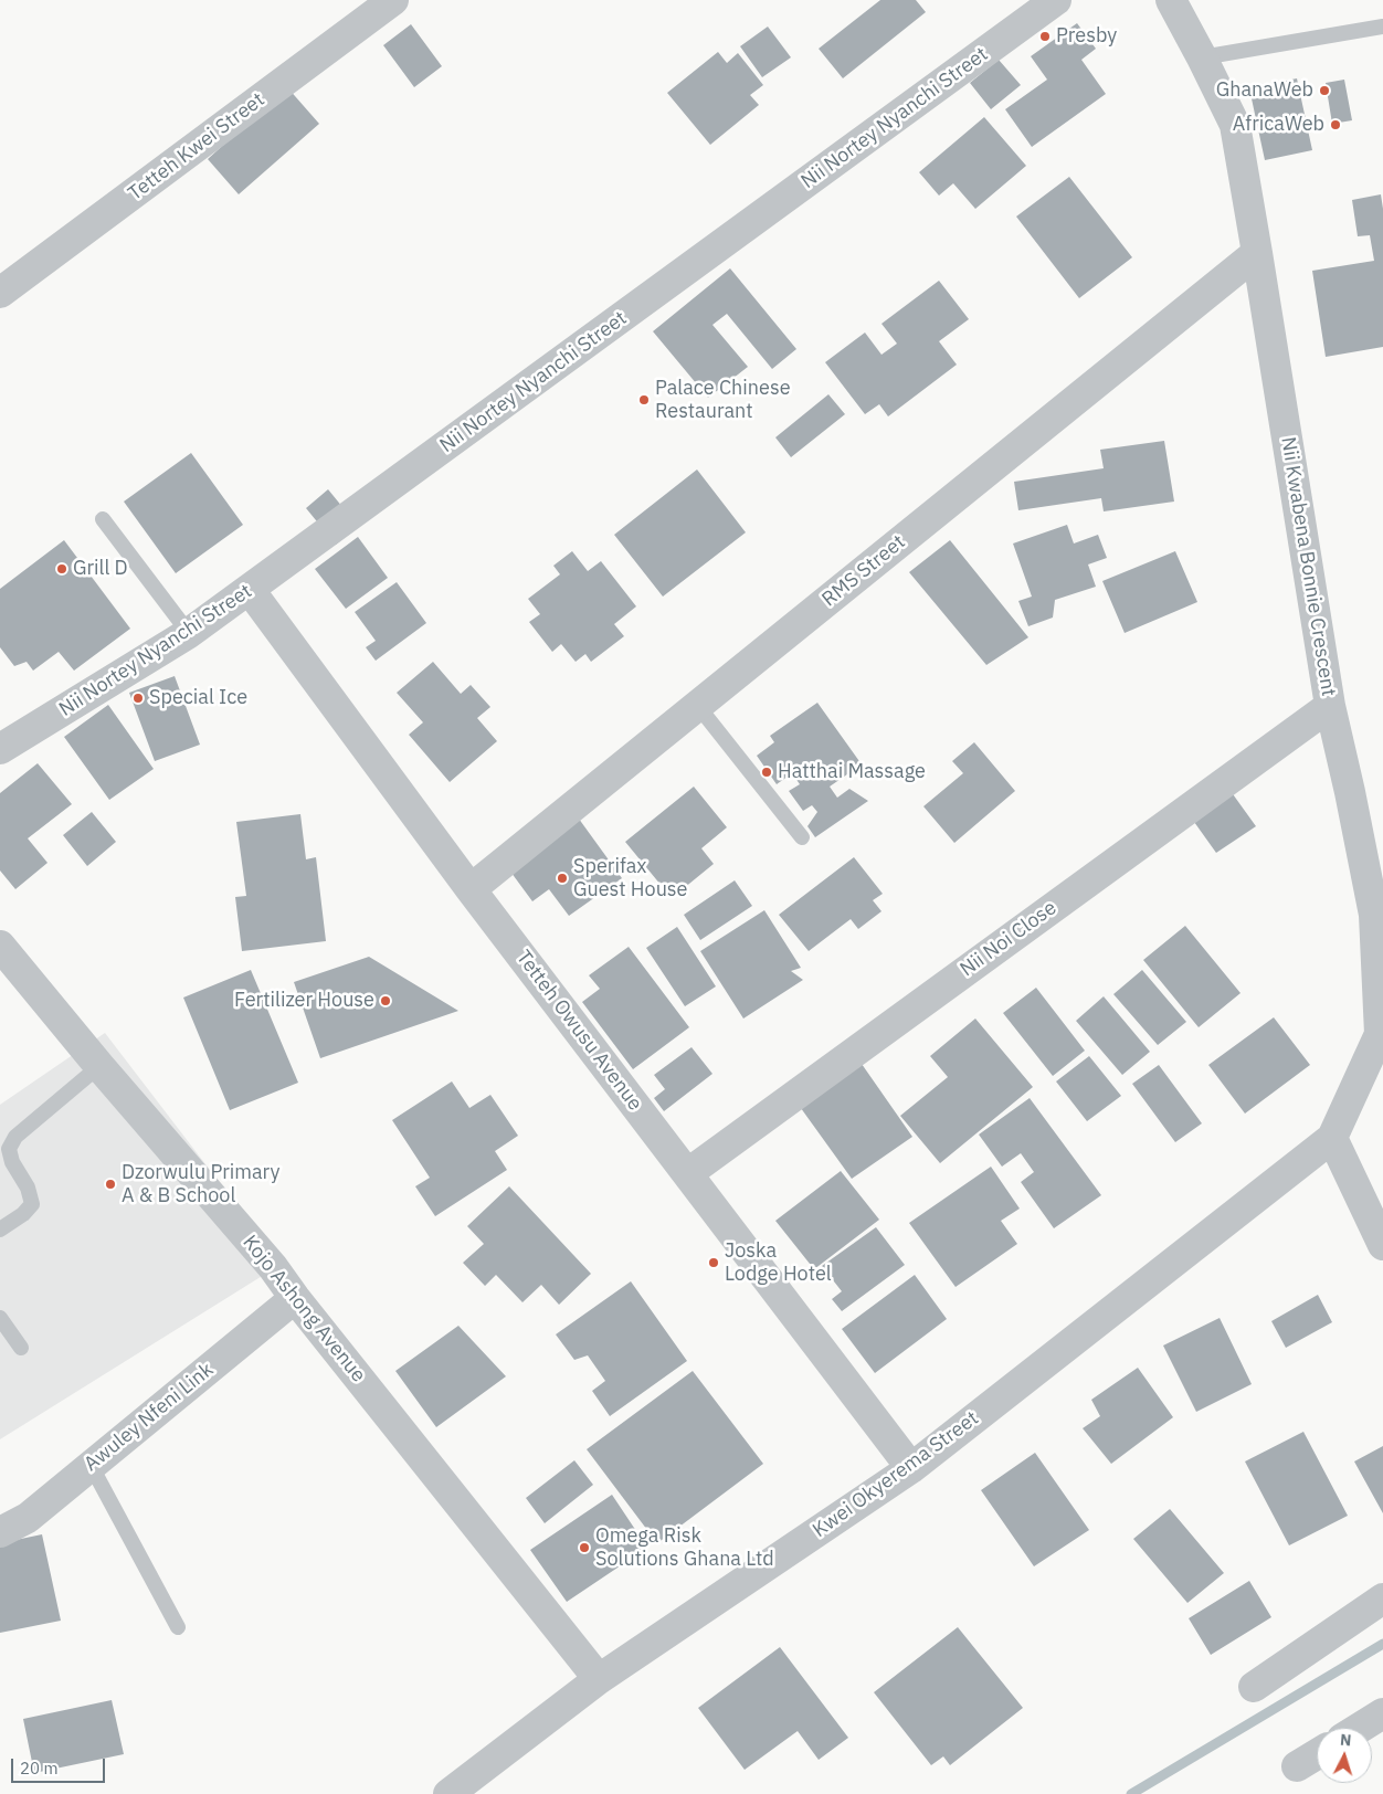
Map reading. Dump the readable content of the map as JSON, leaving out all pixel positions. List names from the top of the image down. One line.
{"streets":{"street":["Nii Nortey Nyanchi Street","Tetteh Kwei Street","Nii Kwabena Bonnie Crescent","RMS Street","Nii Noi Close","Tetteh Owusu Avenue","Kojo Ashong Avenue","Awuley Nfeni Link","Kwei Okyerema Street"]},"crossings":[["Nii Nortey Nyanchi Street","Tetteh Owusu Avenue"],["Nii Kwabena Bonnie Crescent","RMS Street"],["Nii Kwabena Bonnie Crescent","Nii Noi Close"],["Nii Kwabena Bonnie Crescent","Kwei Okyerema Street"],["RMS Street","Tetteh Owusu Avenue"],["Nii Noi Close","Tetteh Owusu Avenue"],["Tetteh Owusu Avenue","Kwei Okyerema Street"],["Kojo Ashong Avenue","Awuley Nfeni Link"],["Kojo Ashong Avenue","Kwei Okyerema Street"]],"places":["Presby","GhanaWeb","AfricaWeb","Palace Chinese Restaurant","Grill D","Special Ice","Hatthai Massage","Sperifax Guest House","Fertilizer House","Dzorwulu Primary A & B School","Joska Lodge Hotel","Omega Risk Solutions Ghana Ltd"],"scale_bar":"20 m","north":"top"}
